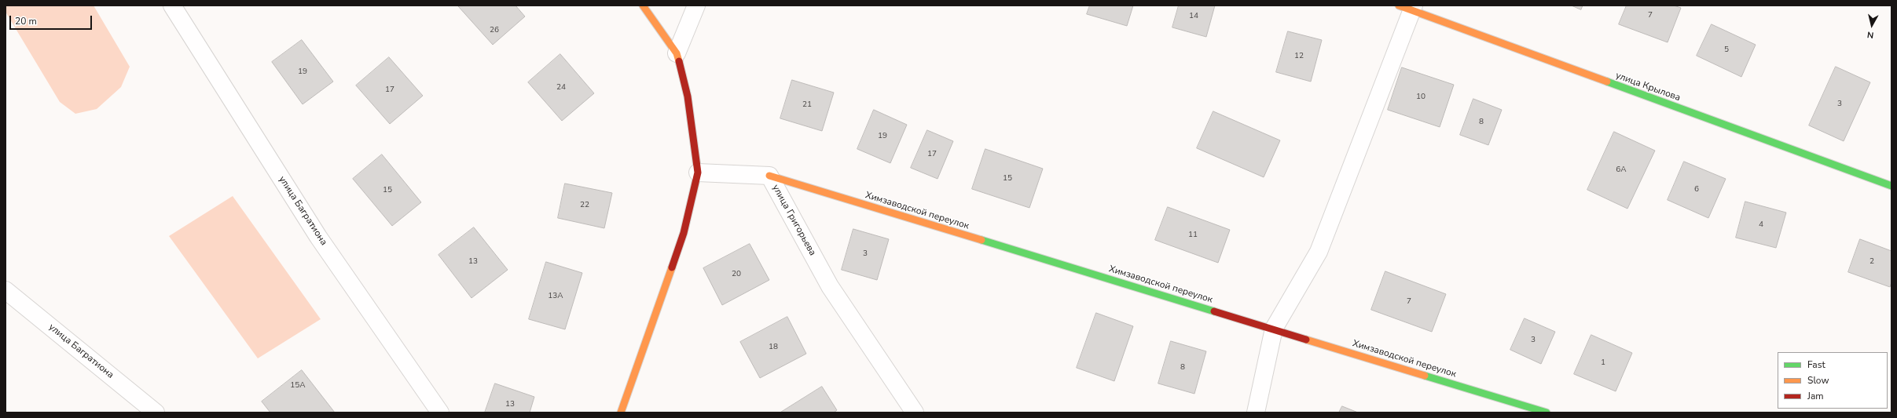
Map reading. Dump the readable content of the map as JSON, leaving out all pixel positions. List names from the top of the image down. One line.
{"streets":{"street":["улица Крылова","улица Багратиона","Химзаводской переулок","улица Григорьева"]},"crossings":[["Химзаводской переулок","улица Григорьева"]],"house_numbers":["7","14","26","5","12","19","24","17","10","3","21","8","19","17","6А","15","6","15","22","4","11","3","13","2","20","13А","7","3","18","1","8","15А","13"],"legend":["Fast","Slow","Jam"],"scale_bar":"20 m","north":"bottom"}
